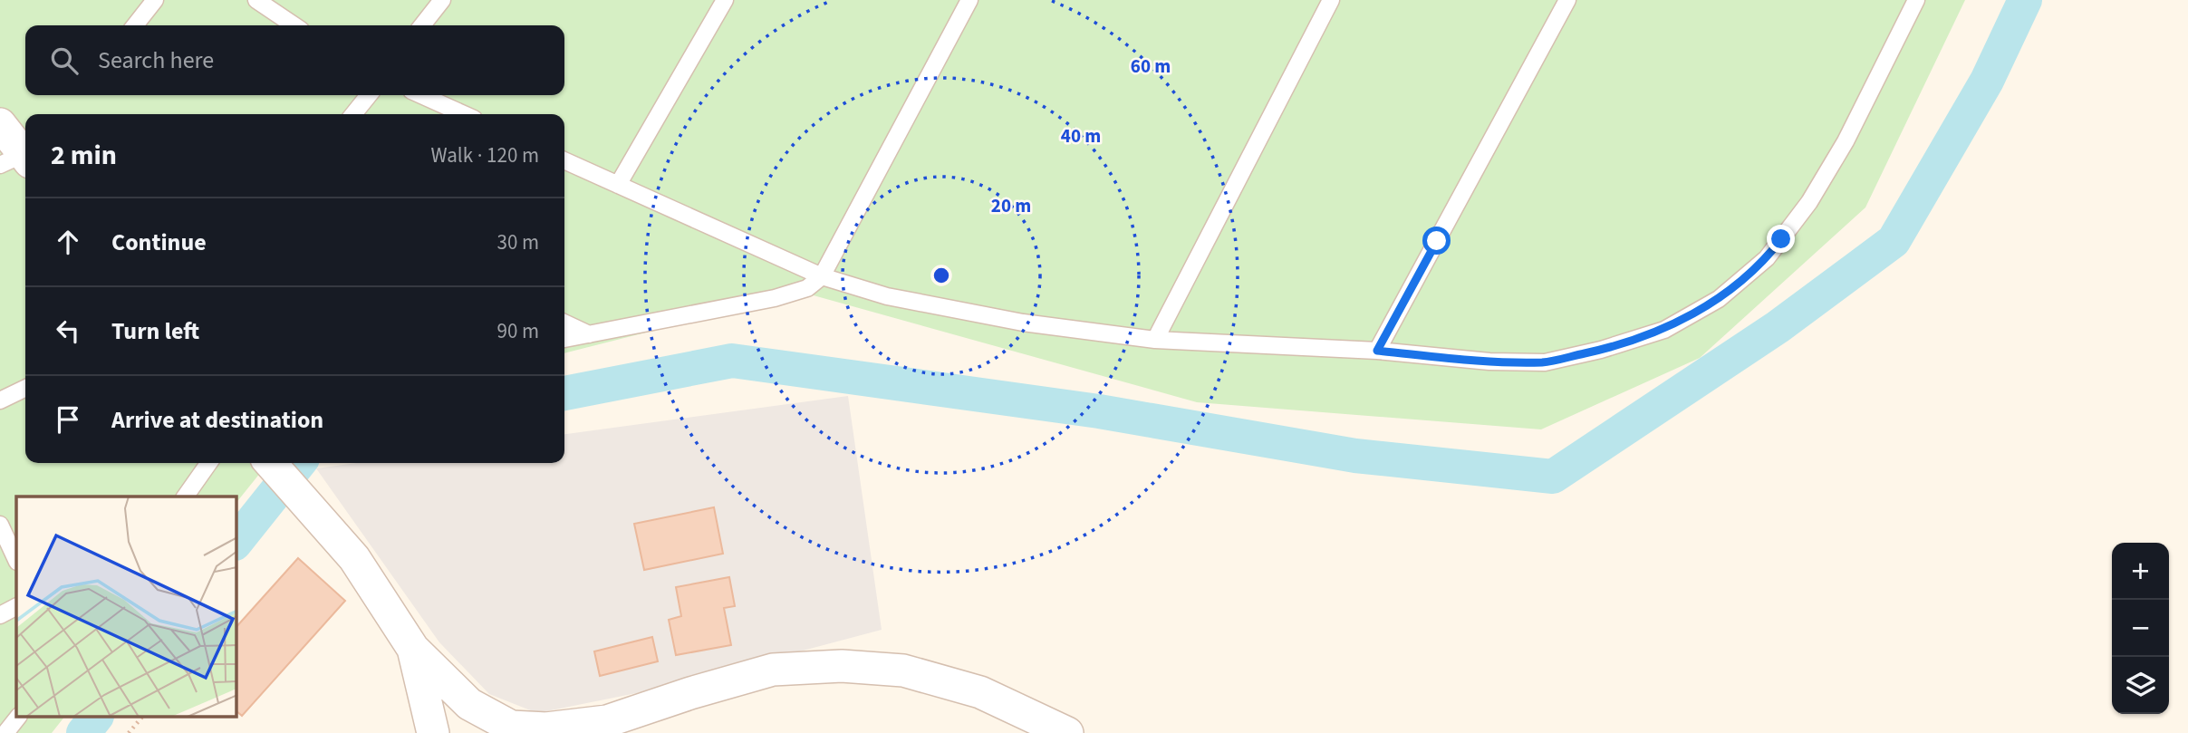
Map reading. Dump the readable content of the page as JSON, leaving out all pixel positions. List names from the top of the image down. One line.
{"page":{"search":"Search here","heading":["2 min","Walk · 120 m"],"list":[["Continue","30 m"],["Turn left","90 m"],"Arrive at destination"],"map_buttons":["+","−"]},"rings":["60 m","40 m","20 m"]}
